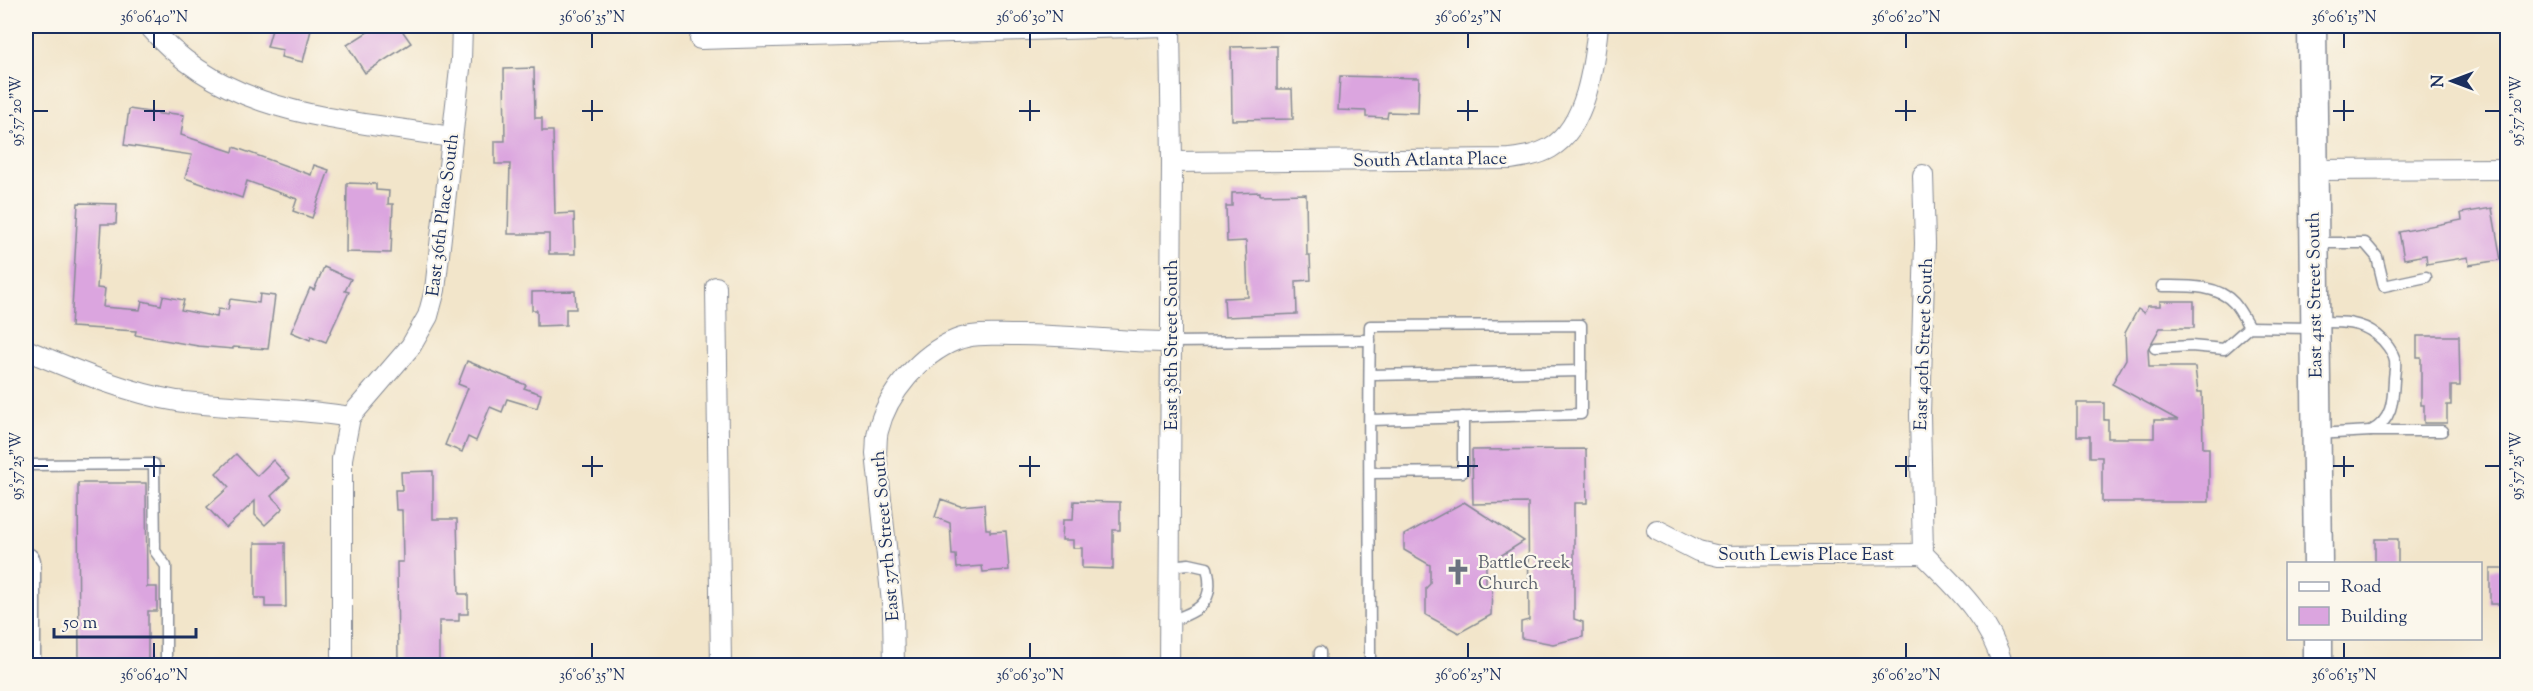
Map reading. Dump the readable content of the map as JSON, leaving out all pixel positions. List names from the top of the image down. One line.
{"streets":{"main road":["East 41st Street South"],"street":["South Atlanta Place","East 36th Place South","East 40th Street South","East 38th Street South","East 37th Street South","South Lewis Place East"]},"crossings":[["South Atlanta Place","East 38th Street South"],["East 40th Street South","South Lewis Place East"],["East 38th Street South","East 37th Street South"]],"places":{"church":["BattleCreek Church"]},"legend":["Road","Building"],"scale_bar":"50 m","north":"left","coordinates":["36°06'40\"N","36°06'35\"N","36°06'30\"N","36°06'25\"N","36°06'20\"N","36°06'15\"N","95°57'20\"W","95°57'25\"W"]}
